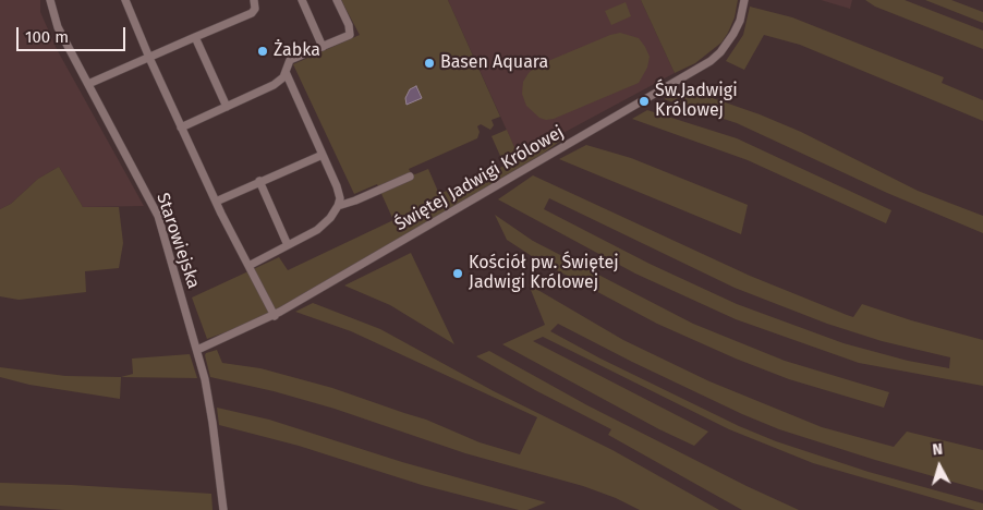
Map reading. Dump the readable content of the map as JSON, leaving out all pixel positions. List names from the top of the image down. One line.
{"streets":{"street":["Świętej Jadwigi Królowej","Starowiejska"]},"crossings":[["Świętej Jadwigi Królowej","Starowiejska"]],"places":["Żabka","Basen Aquara","Św.Jadwigi Królowej","Kościół pw. Świętej Jadwigi Królowej"],"scale_bar":"100 m","north":"top"}
